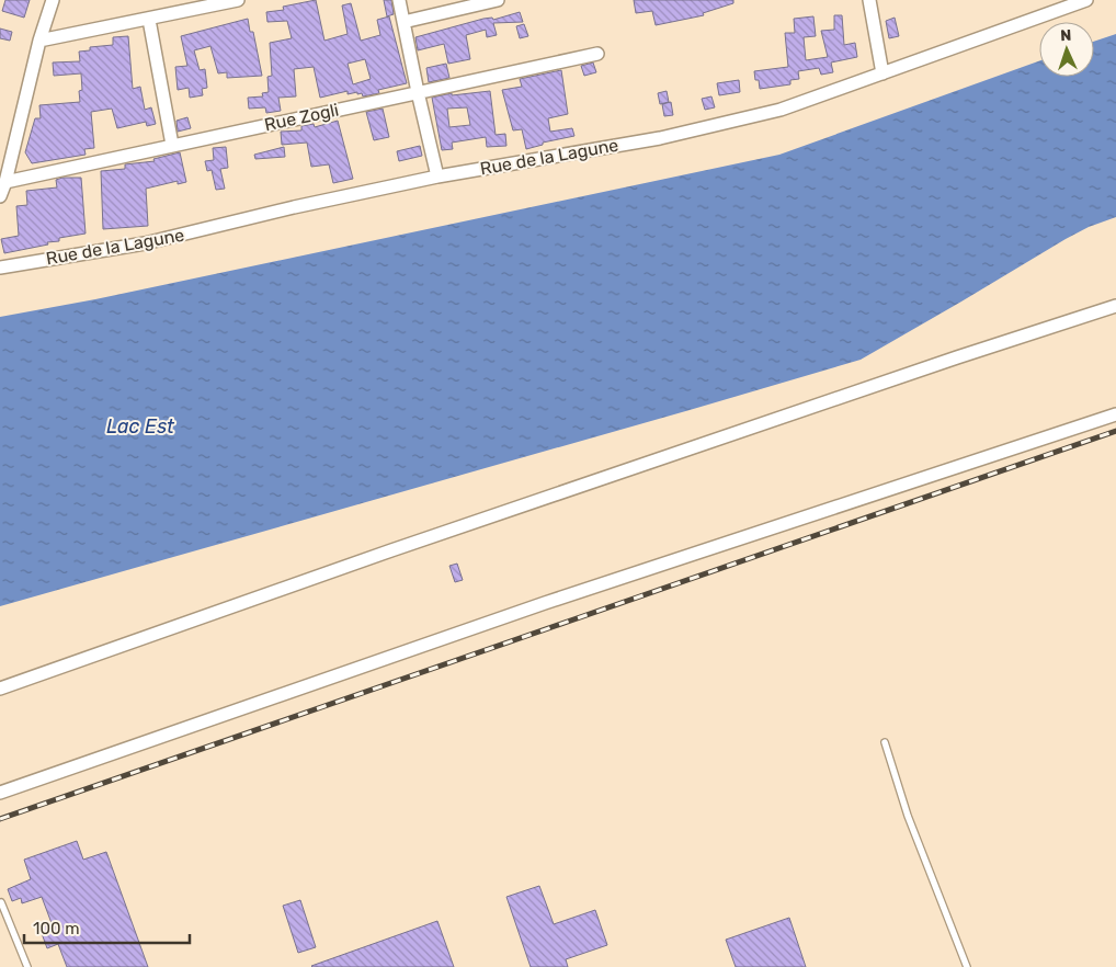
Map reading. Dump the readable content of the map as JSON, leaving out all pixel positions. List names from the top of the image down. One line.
{"streets":{"street":["Rue Zogli","Rue de la Lagune"]},"water":["Lac Est"],"scale_bar":"100 m","north":"top"}
